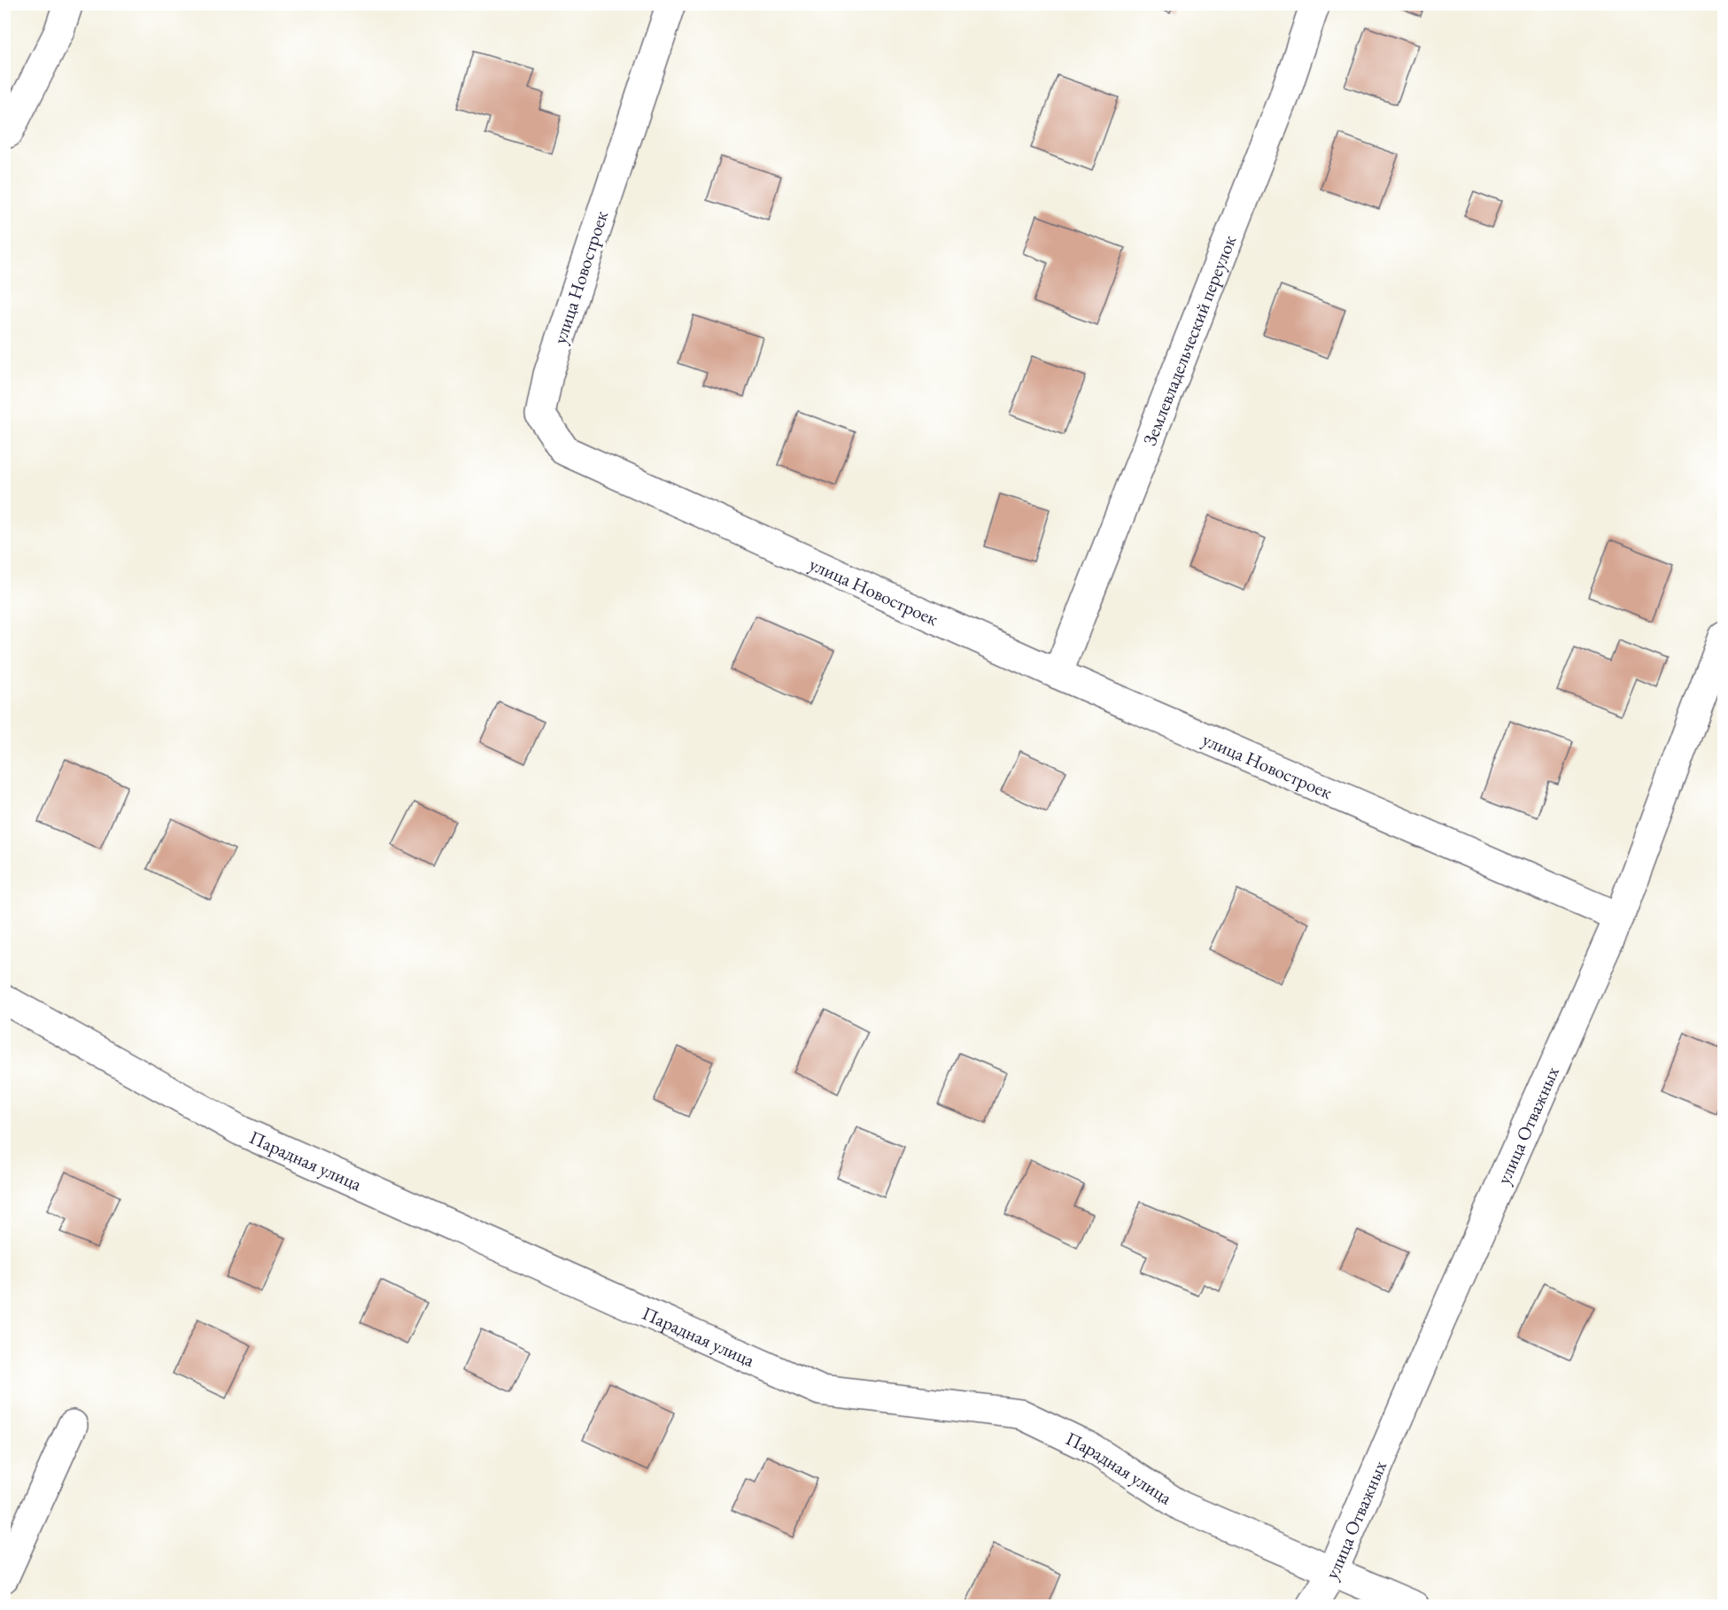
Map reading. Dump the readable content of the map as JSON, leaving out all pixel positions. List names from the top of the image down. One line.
{"streets":{"street":["улица Новостроек","Землевладельческий переулок","улица Отважных","Парадная улица"]},"crossings":[["улица Новостроек","Землевладельческий переулок"],["улица Новостроек","улица Отважных"],["улица Отважных","Парадная улица"]]}
